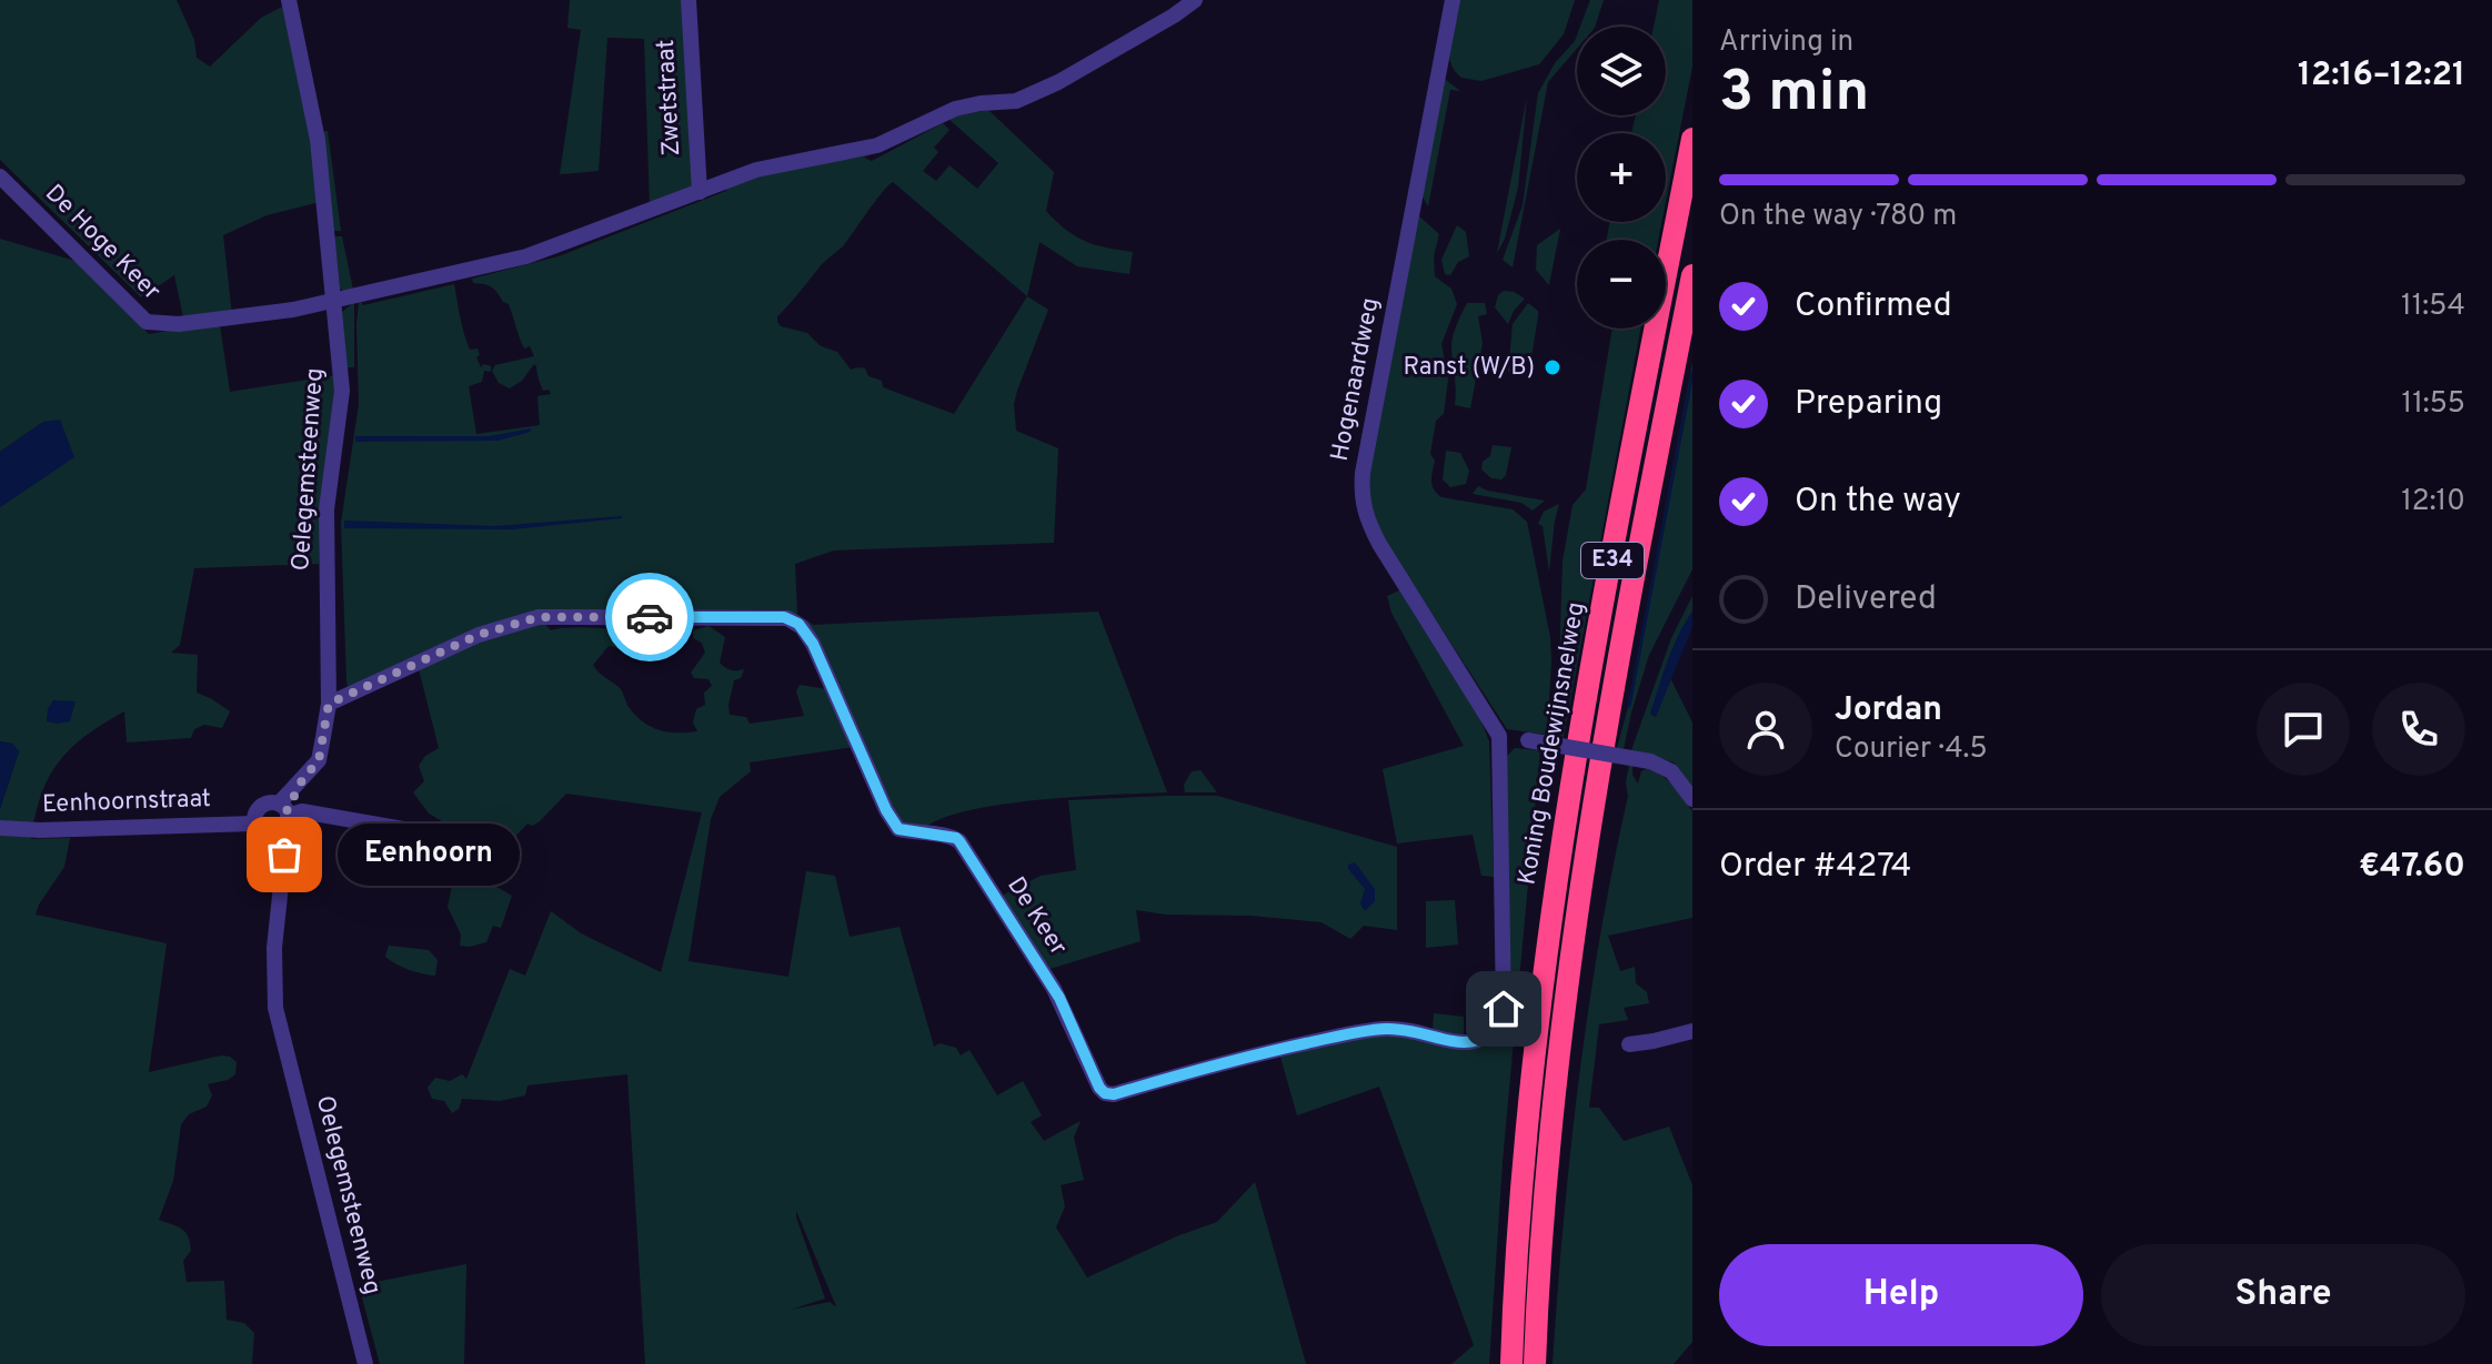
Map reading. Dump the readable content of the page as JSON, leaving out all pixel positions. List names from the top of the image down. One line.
{"streets":{"highway":["E34","Koning Boudewijnsnelweg"],"street":["Zwetstraat","De Hoge Keer","Hogenaardweg","Oelegemsteenweg","Eenhoornstraat","De Keer"]},"crossings":[["De Hoge Keer","Oelegemsteenweg"],["Hogenaardweg","De Keer"],["Oelegemsteenweg","Eenhoornstraat"],["Oelegemsteenweg","De Keer"]],"places":["Ranst (W/B)","Eenhoorn"],"page":{"heading":["3 min","Arriving in","12:16–12:21"],"panel":["Jordan","Courier · 4.5","Order #4274","€47.60"],"map_buttons":["+","−"],"bar":"On the way · 780 m","list":[["Confirmed","11:54"],["Preparing","11:55"],["On the way","12:10"],"Delivered"],"bubble":"Eenhoorn","buttons":["Help","Share"]}}
